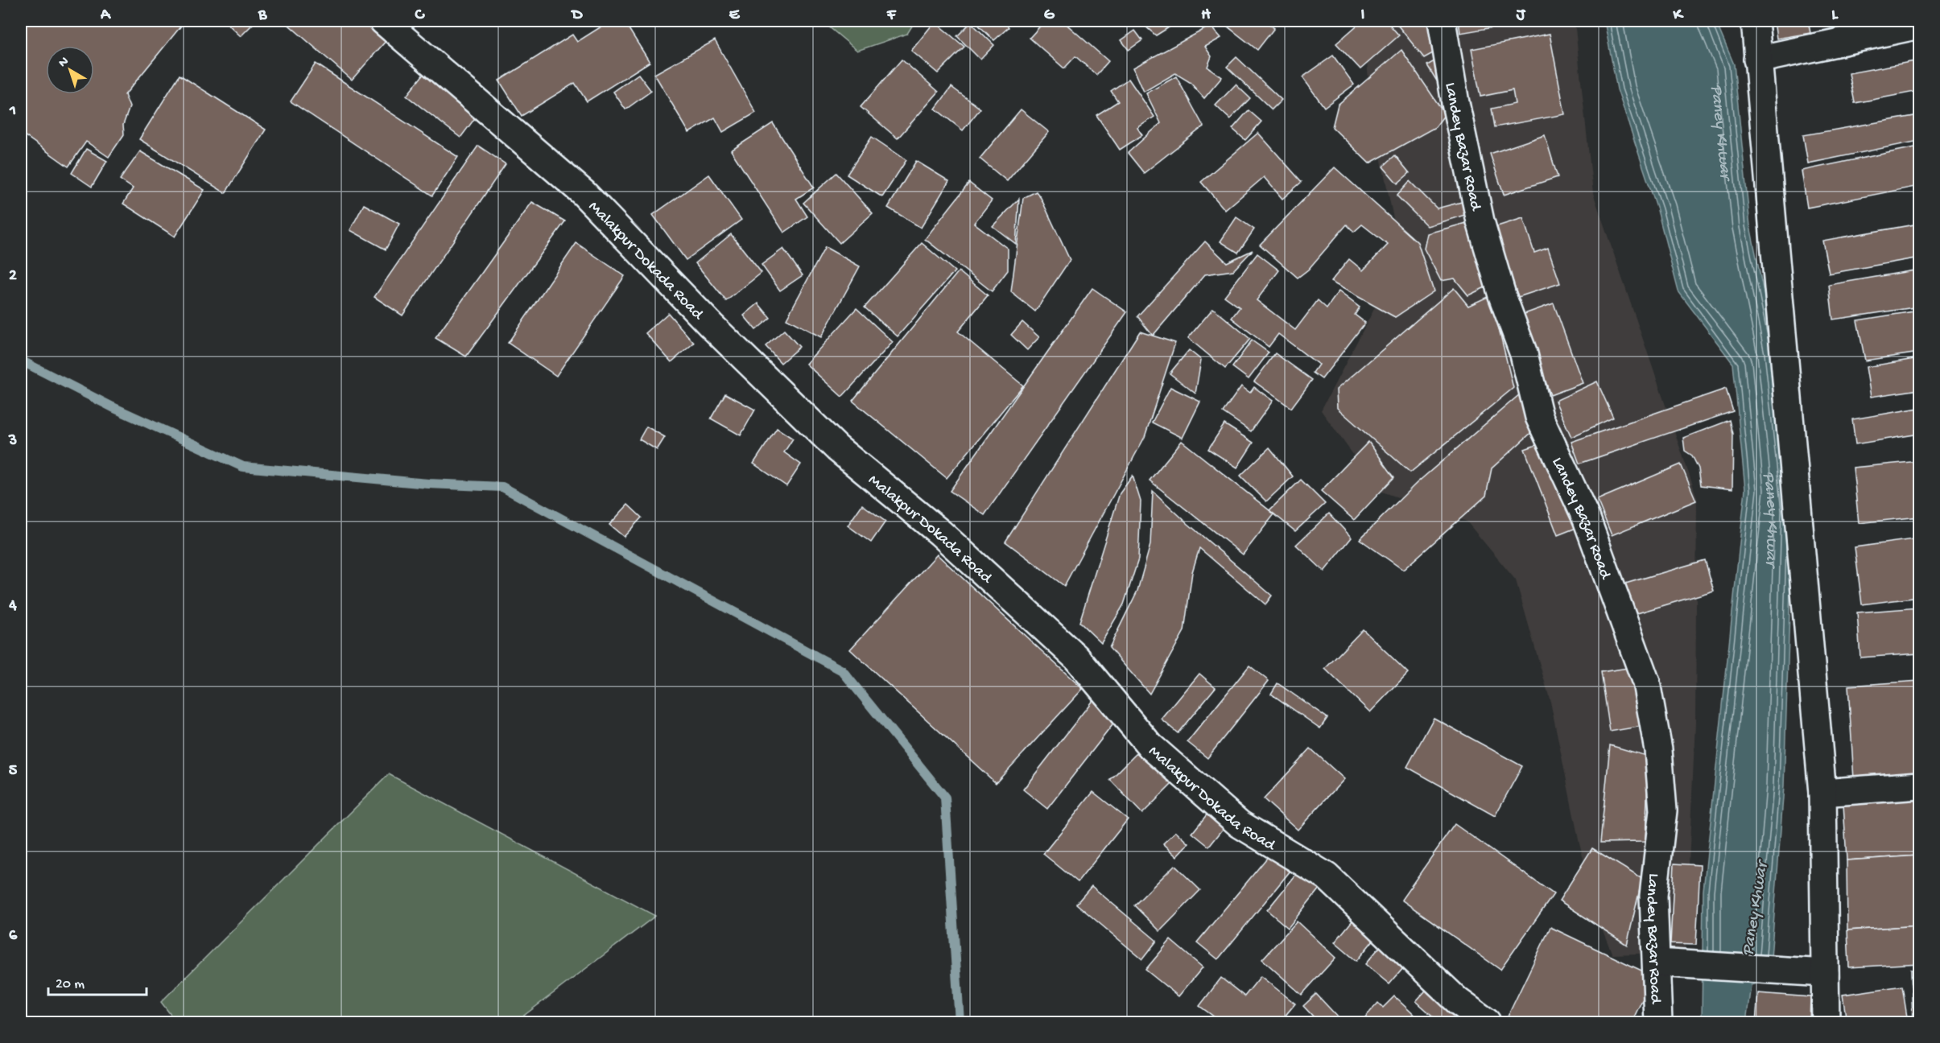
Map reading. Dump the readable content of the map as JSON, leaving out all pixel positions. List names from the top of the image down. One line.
{"streets":{"street":["Landey Bazar Road","Malakpur Dokada Road"]},"water":["Paney Khwar"],"scale_bar":"20 m","north":"top left","grid":{"columns":["A","B","C","D","E","F","G","H","I","J","K","L"],"rows":["1","2","3","4","5","6"]}}
